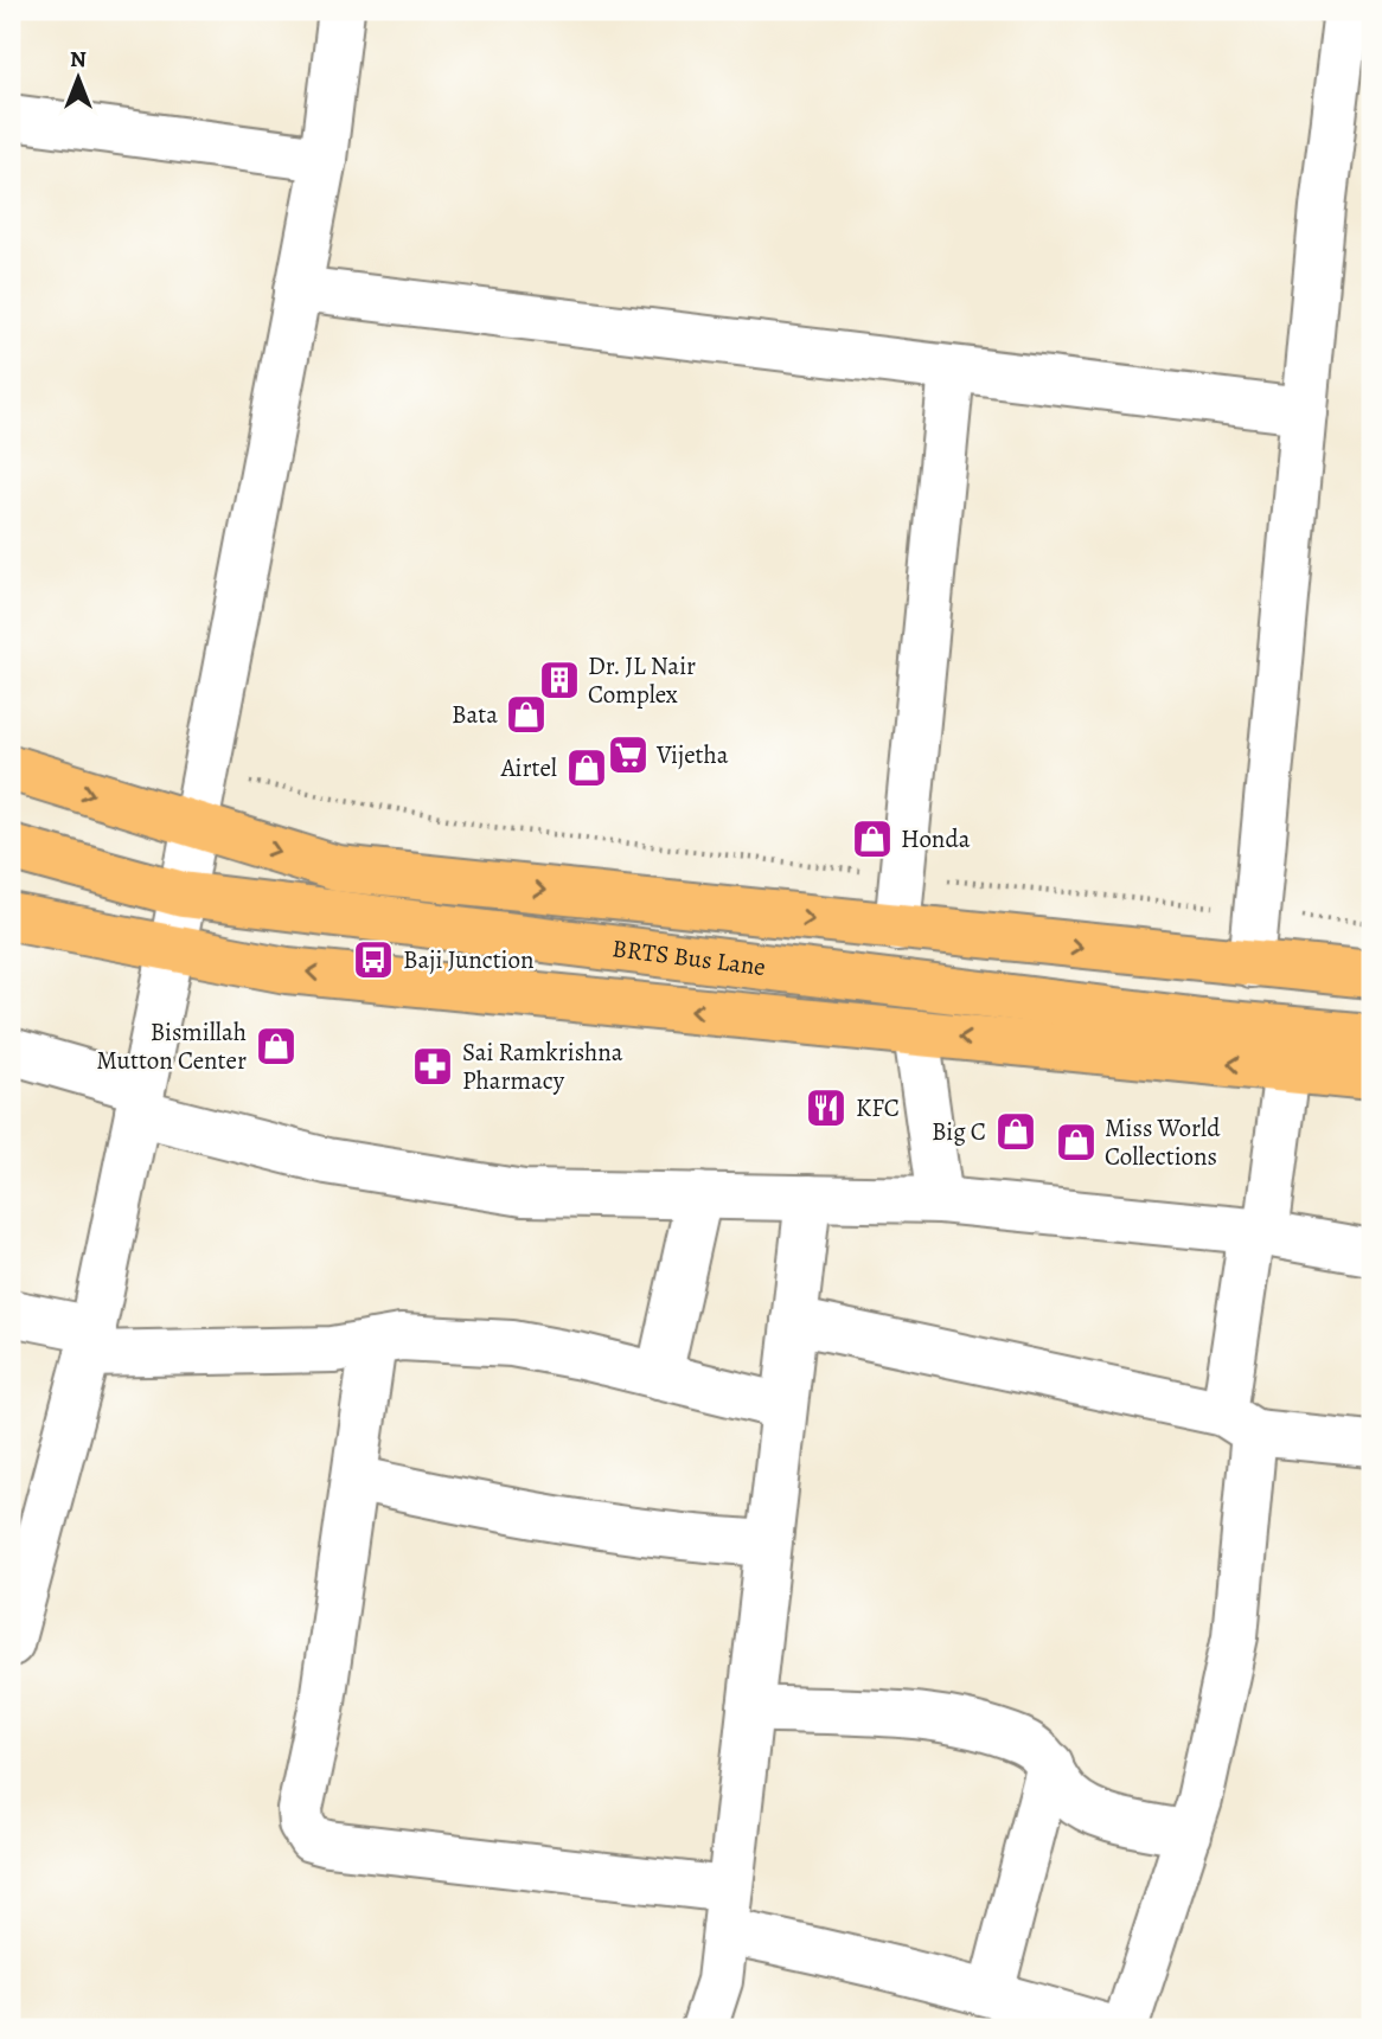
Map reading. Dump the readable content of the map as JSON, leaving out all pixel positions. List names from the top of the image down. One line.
{"streets":{"main road":["BRTS Bus Lane"]},"places":{"building":["Dr. JL Nair Complex"],"shop":["Bata","Airtel","Honda","Bismillah Mutton Center","Big C","Miss World Collections"],"supermarket":["Vijetha"],"bus stop":["Baji Junction"],"pharmacy":["Sai Ramkrishna Pharmacy"],"restaurant":["KFC"]},"north":"top"}
